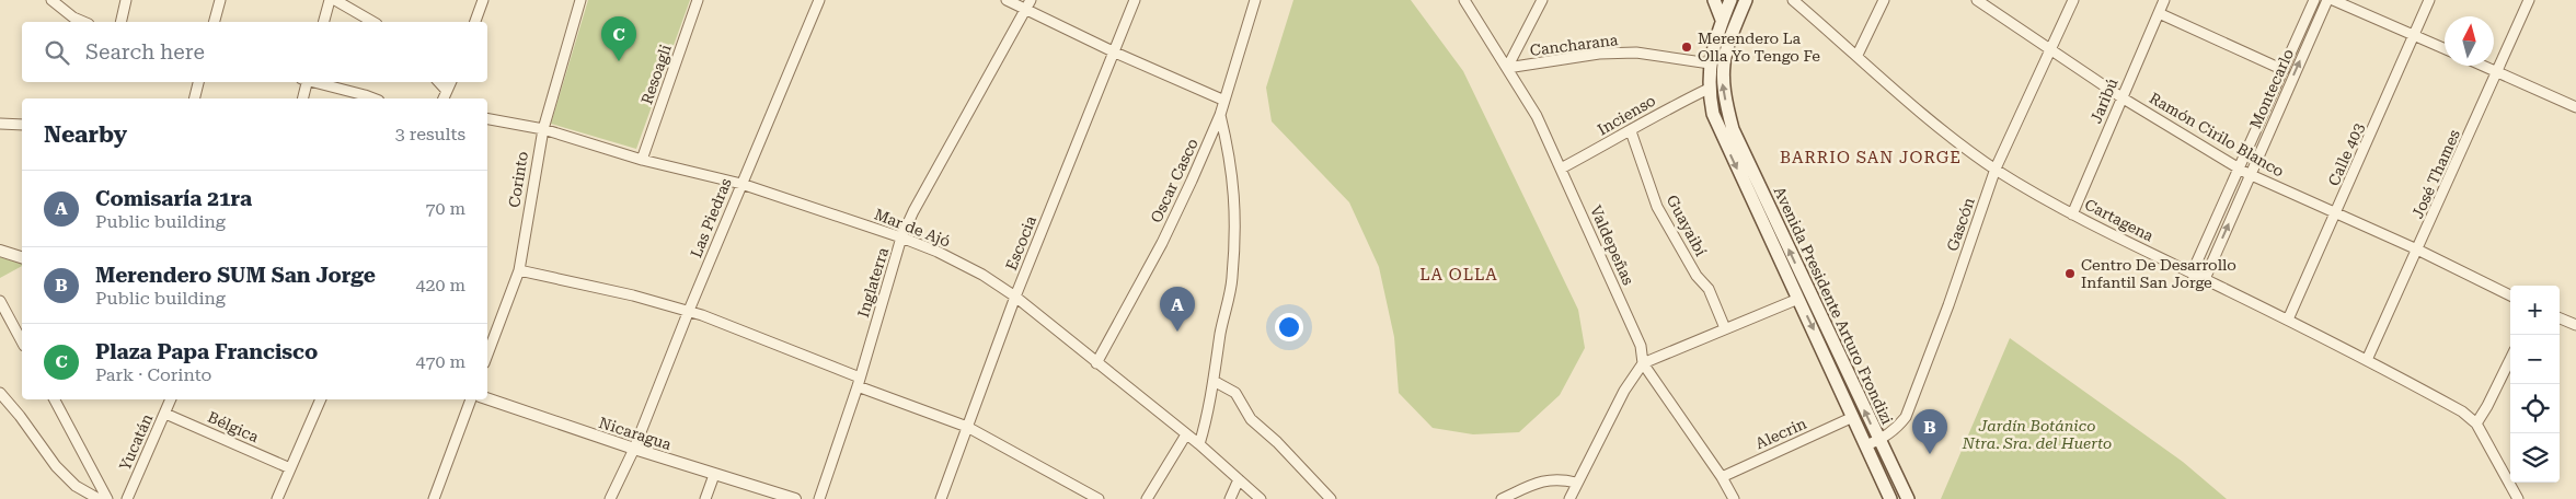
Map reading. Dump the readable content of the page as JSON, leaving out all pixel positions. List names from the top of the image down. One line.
{"streets":{"main road":["Avenida Presidente Arturo Frondizi"],"street":["Cancharana","Resoagli","Montecarlo","Jaribú","Incienso","Ramón Cirilo Blanco","Calle 403","José Thames","Corinto","Oscar Casco","Las Piedras","Cartagena","Gascón","Guayaibí","Mar de Ajó","Escocia","Valdepeñas","Inglaterra","Bélgica","Nicaragua","Alecrin","Yucatán"]},"crossings":[["Cancharana","Valdepeñas"],["Cancharana","Avenida Presidente Arturo Frondizi"],["Resoagli","Mar de Ajó"],["Montecarlo","Ramón Cirilo Blanco"],["Montecarlo","Cartagena"],["Jaribú","Ramón Cirilo Blanco"],["Jaribú","Cartagena"],["Incienso","Guayaibí"],["Incienso","Valdepeñas"],["Incienso","Avenida Presidente Arturo Frondizi"],["Ramón Cirilo Blanco","Calle 403"],["Ramón Cirilo Blanco","José Thames"],["Ramón Cirilo Blanco","Gascón"],["Calle 403","Cartagena"],["José Thames","Cartagena"],["Corinto","Mar de Ajó"],["Oscar Casco","Mar de Ajó"],["Las Piedras","Mar de Ajó"],["Las Piedras","Nicaragua"],["Cartagena","Gascón"],["Gascón","Avenida Presidente Arturo Frondizi"],["Mar de Ajó","Escocia"],["Mar de Ajó","Inglaterra"],["Valdepeñas","Alecrin"],["Avenida Presidente Arturo Frondizi","Alecrin"],["Bélgica","Yucatán"]],"districts":["BARRIO SAN JORGE","LA OLLA"],"parks":["Jardín Botánico Ntra. Sra. del Huerto"],"places":["Merendero La Olla Yo Tengo Fe","Centro De Desarrollo Infantil San Jorge"],"north":"top","page":{"pins":["C","A","B"],"search":"Search here","heading":["Nearby","3 results"],"list":[{"mark":"A","name":"Comisaría 21ra","note":"Public building","value":"70 m"},{"mark":"B","name":"Merendero SUM San Jorge","note":"Public building","value":"420 m"},{"mark":"C","name":"Plaza Papa Francisco","note":"Park · Corinto","value":"470 m"}],"map_buttons":["+","−"]}}
